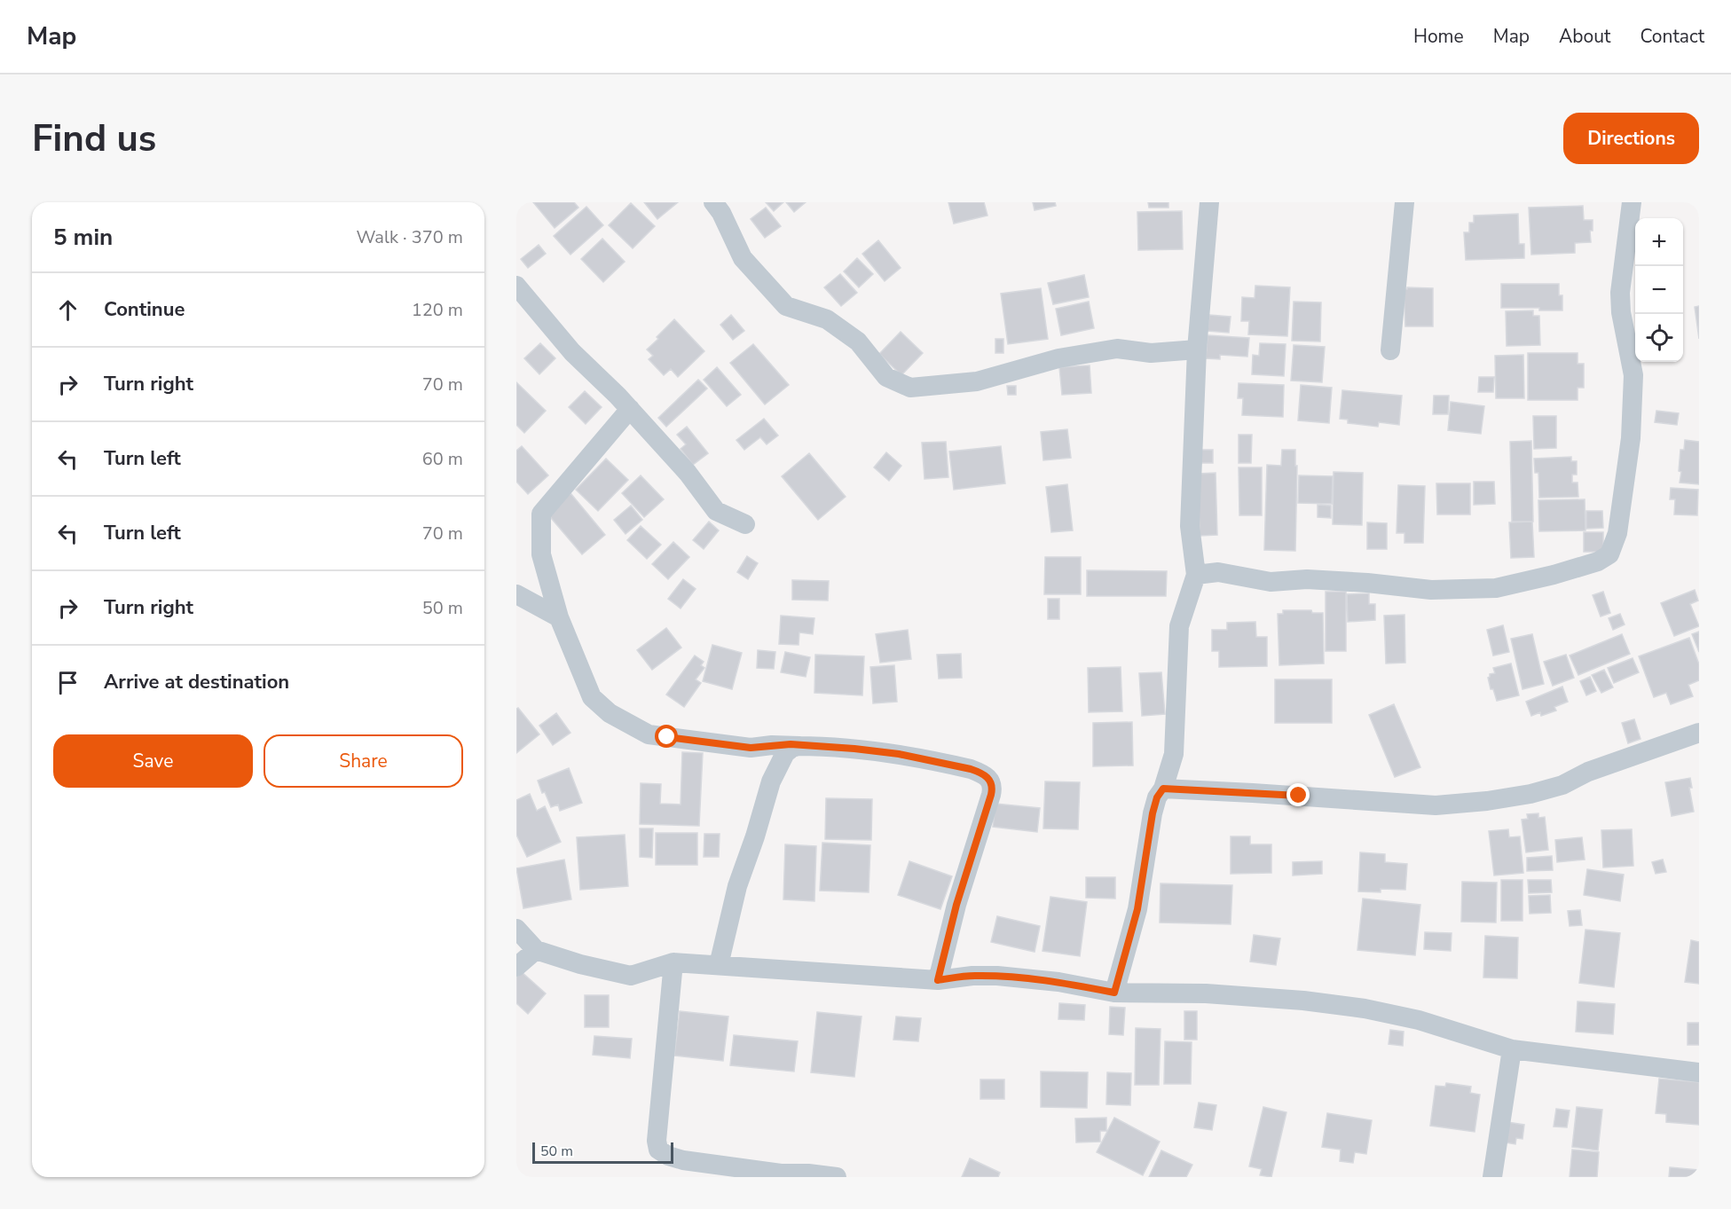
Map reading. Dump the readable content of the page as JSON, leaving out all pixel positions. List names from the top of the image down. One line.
{"scale_bar":"50 m","page":{"header":"Map","nav":["Home","Map","About","Contact"],"buttons":["Directions",["Save","Share"]],"title":"Find us","heading":["5 min","Walk · 370 m"],"map_buttons":["+","−"],"list":[["Continue","120 m"],["Turn right","70 m"],["Turn left","60 m"],["Turn left","70 m"],["Turn right","50 m"],"Arrive at destination"],"scale":"50 m"}}
